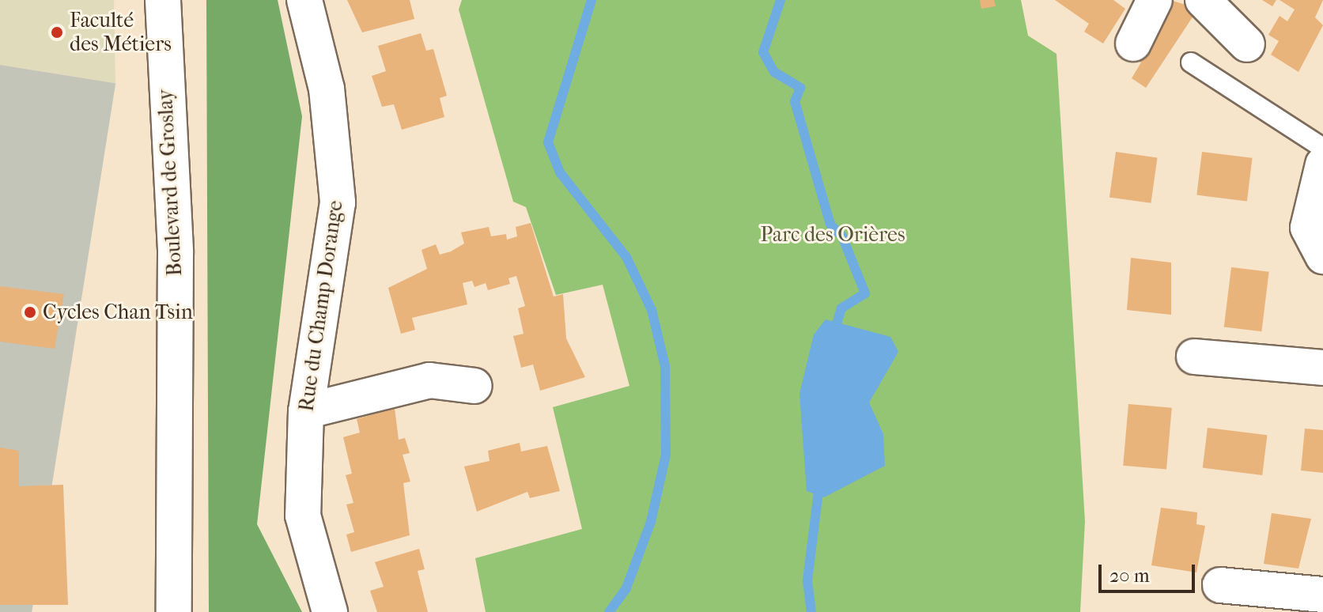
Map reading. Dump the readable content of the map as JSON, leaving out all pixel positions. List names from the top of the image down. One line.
{"streets":{"street":["Boulevard de Groslay","Rue du Champ Dorange"]},"parks":["Parc des Orières"],"places":["Faculté des Métiers","Cycles Chan Tsin"],"scale_bar":"20 m"}
